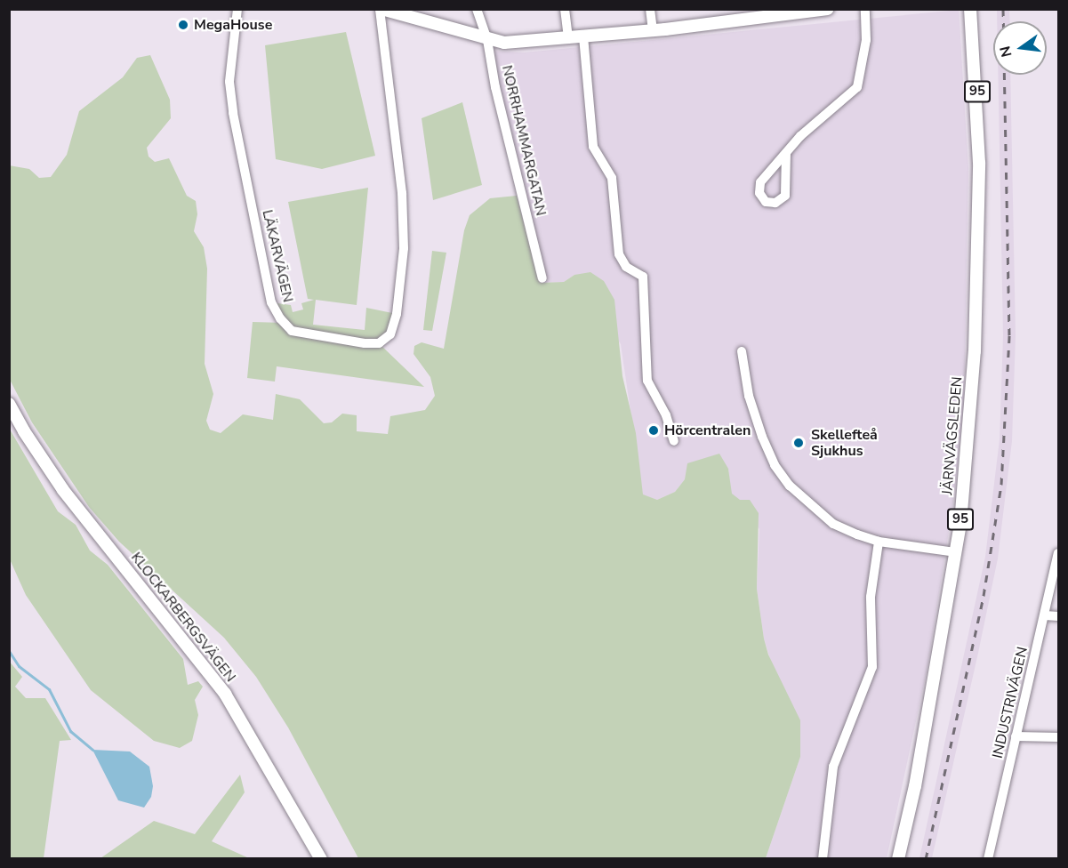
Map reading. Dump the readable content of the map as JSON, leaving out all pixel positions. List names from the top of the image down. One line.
{"streets":{"main road":["95","JÄRNVÄGSLEDEN","KLOCKARBERGSVÄGEN"],"street":["NORRHAMMARGATAN","LÄKARVÄGEN","INDUSTRIVÄGEN"]},"places":["MegaHouse","Hörcentralen","Skellefteå Sjukhus"],"north":"left"}
